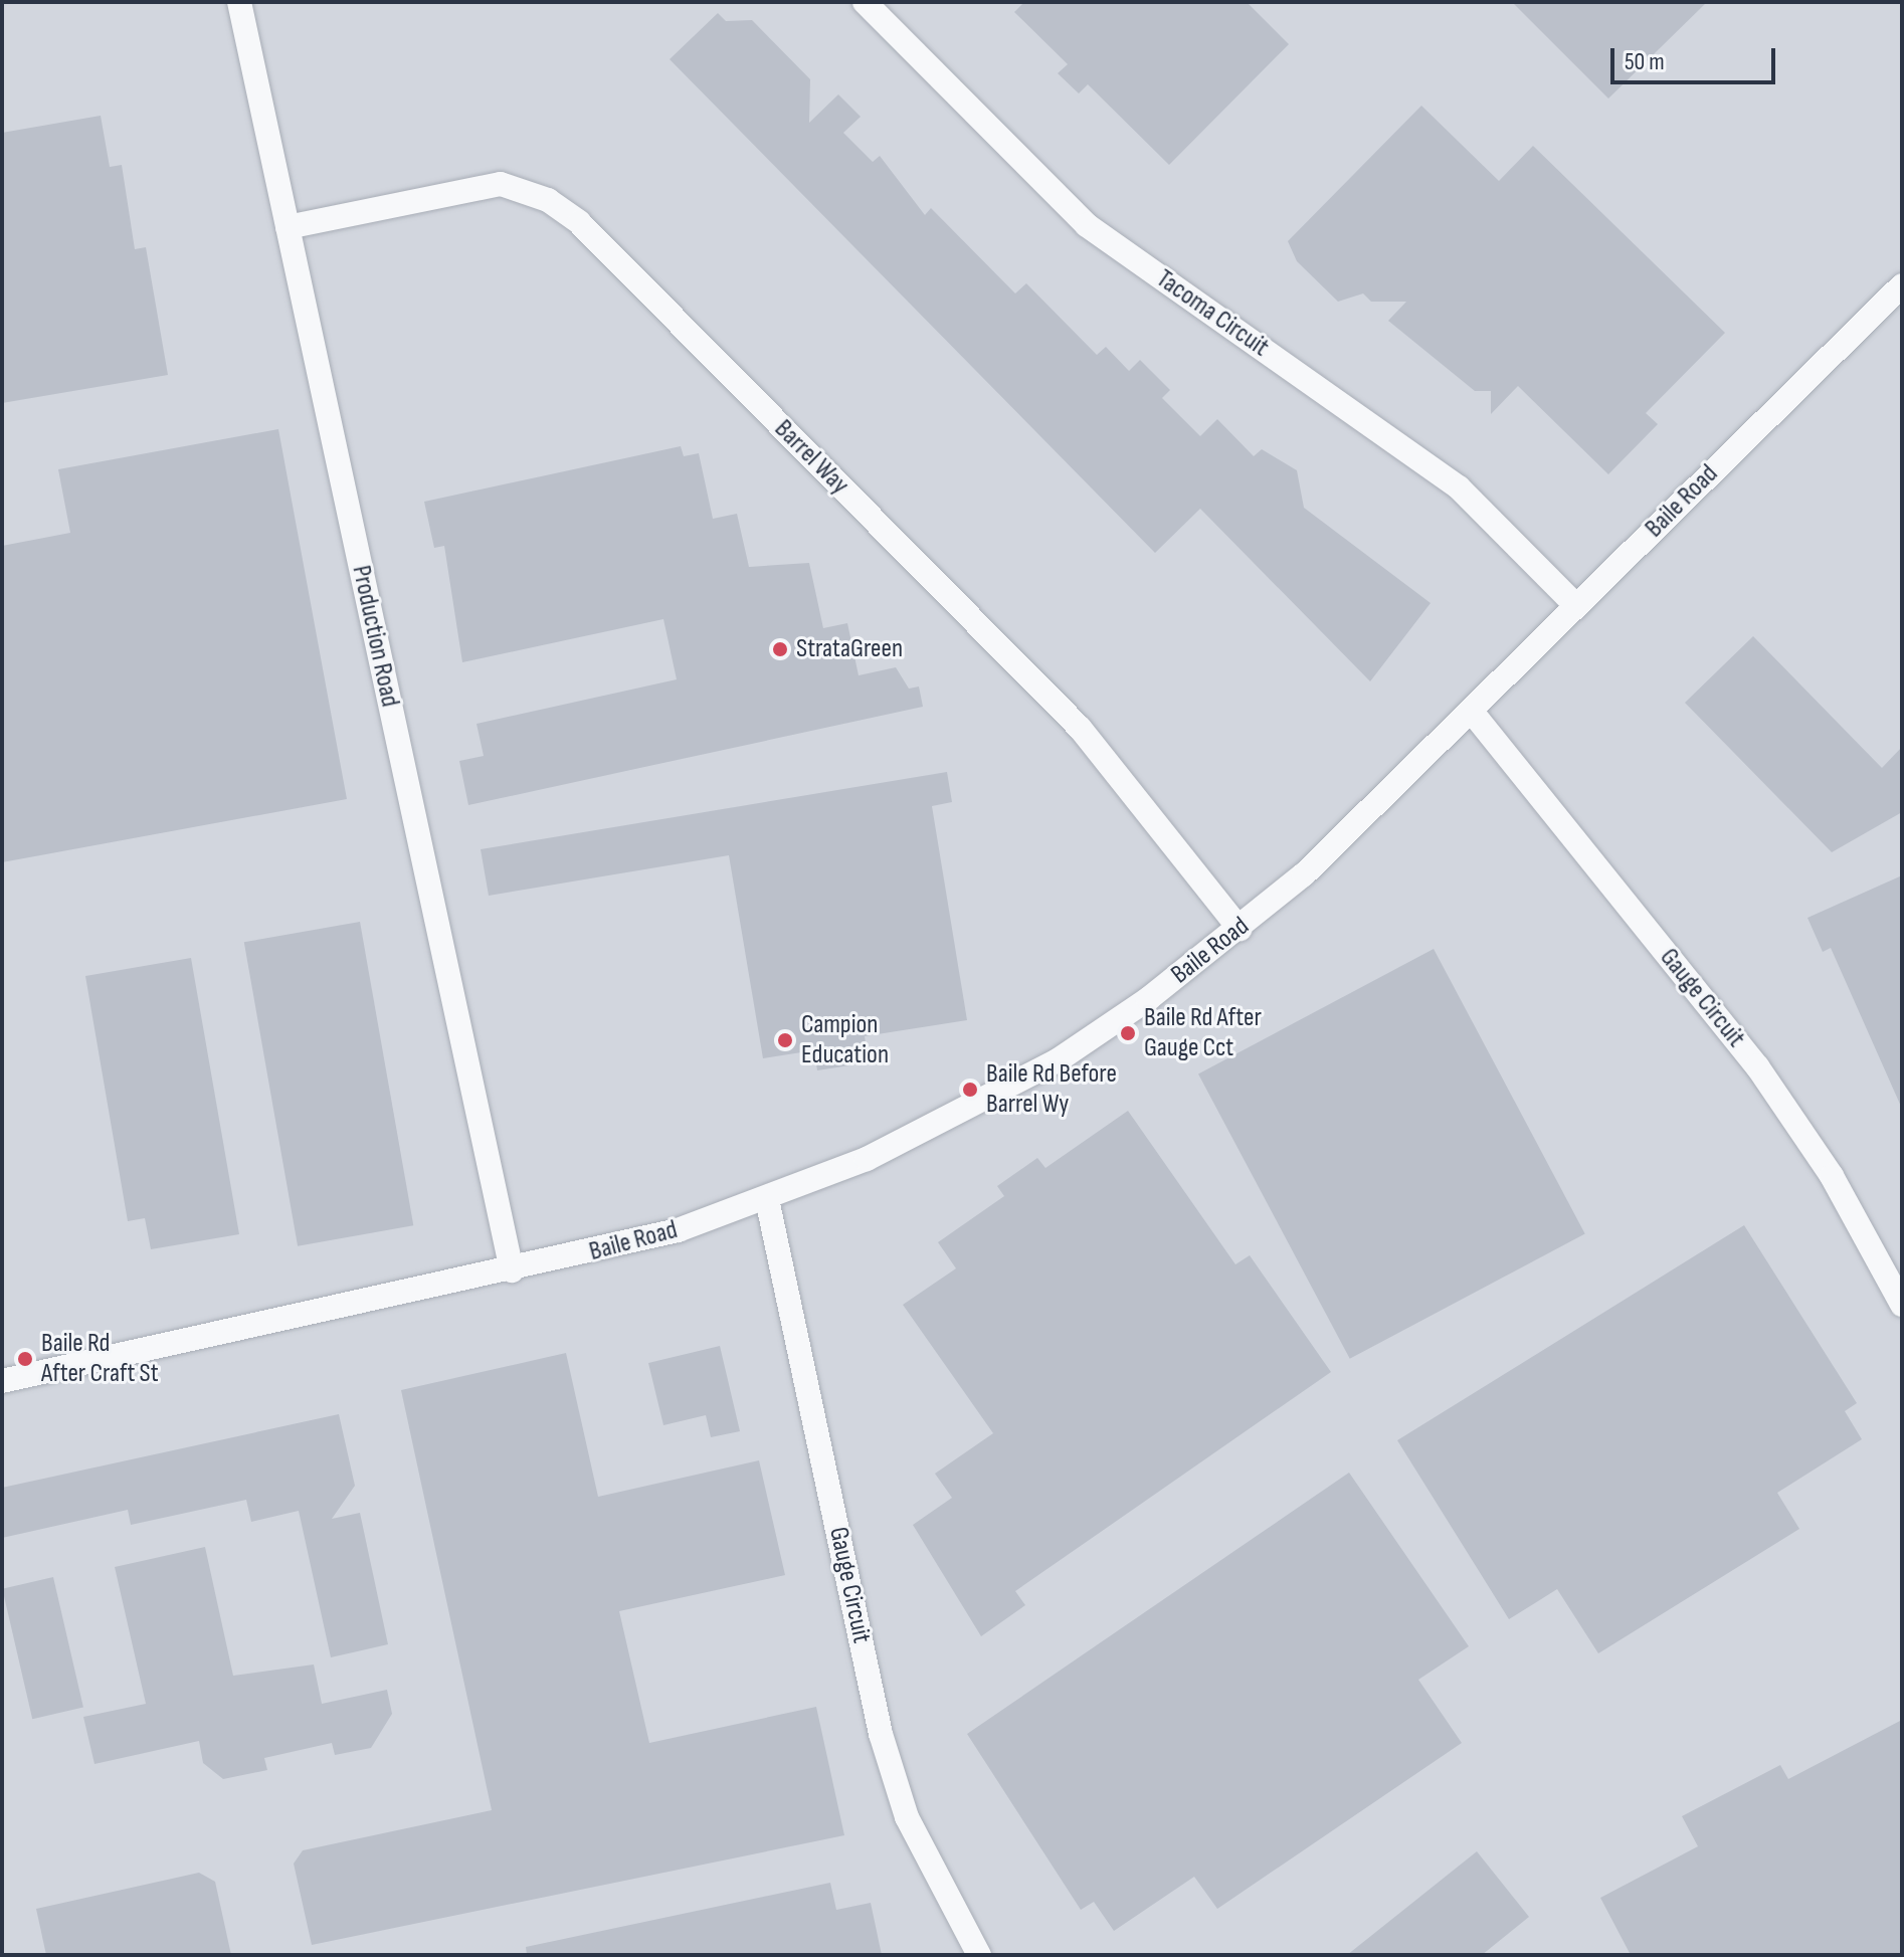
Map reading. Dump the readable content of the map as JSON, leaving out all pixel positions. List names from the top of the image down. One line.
{"streets":{"street":["Tacoma Circuit","Barrel Way","Baile Road","Production Road","Gauge Circuit"]},"crossings":[["Tacoma Circuit","Baile Road"],["Barrel Way","Baile Road"],["Barrel Way","Production Road"],["Baile Road","Production Road"],["Baile Road","Gauge Circuit"]],"places":["StrataGreen","Baile Rd After Gauge Cct","Campion Education","Baile Rd Before Barrel Wy","Baile Rd After Craft St"],"scale_bar":"50 m"}
